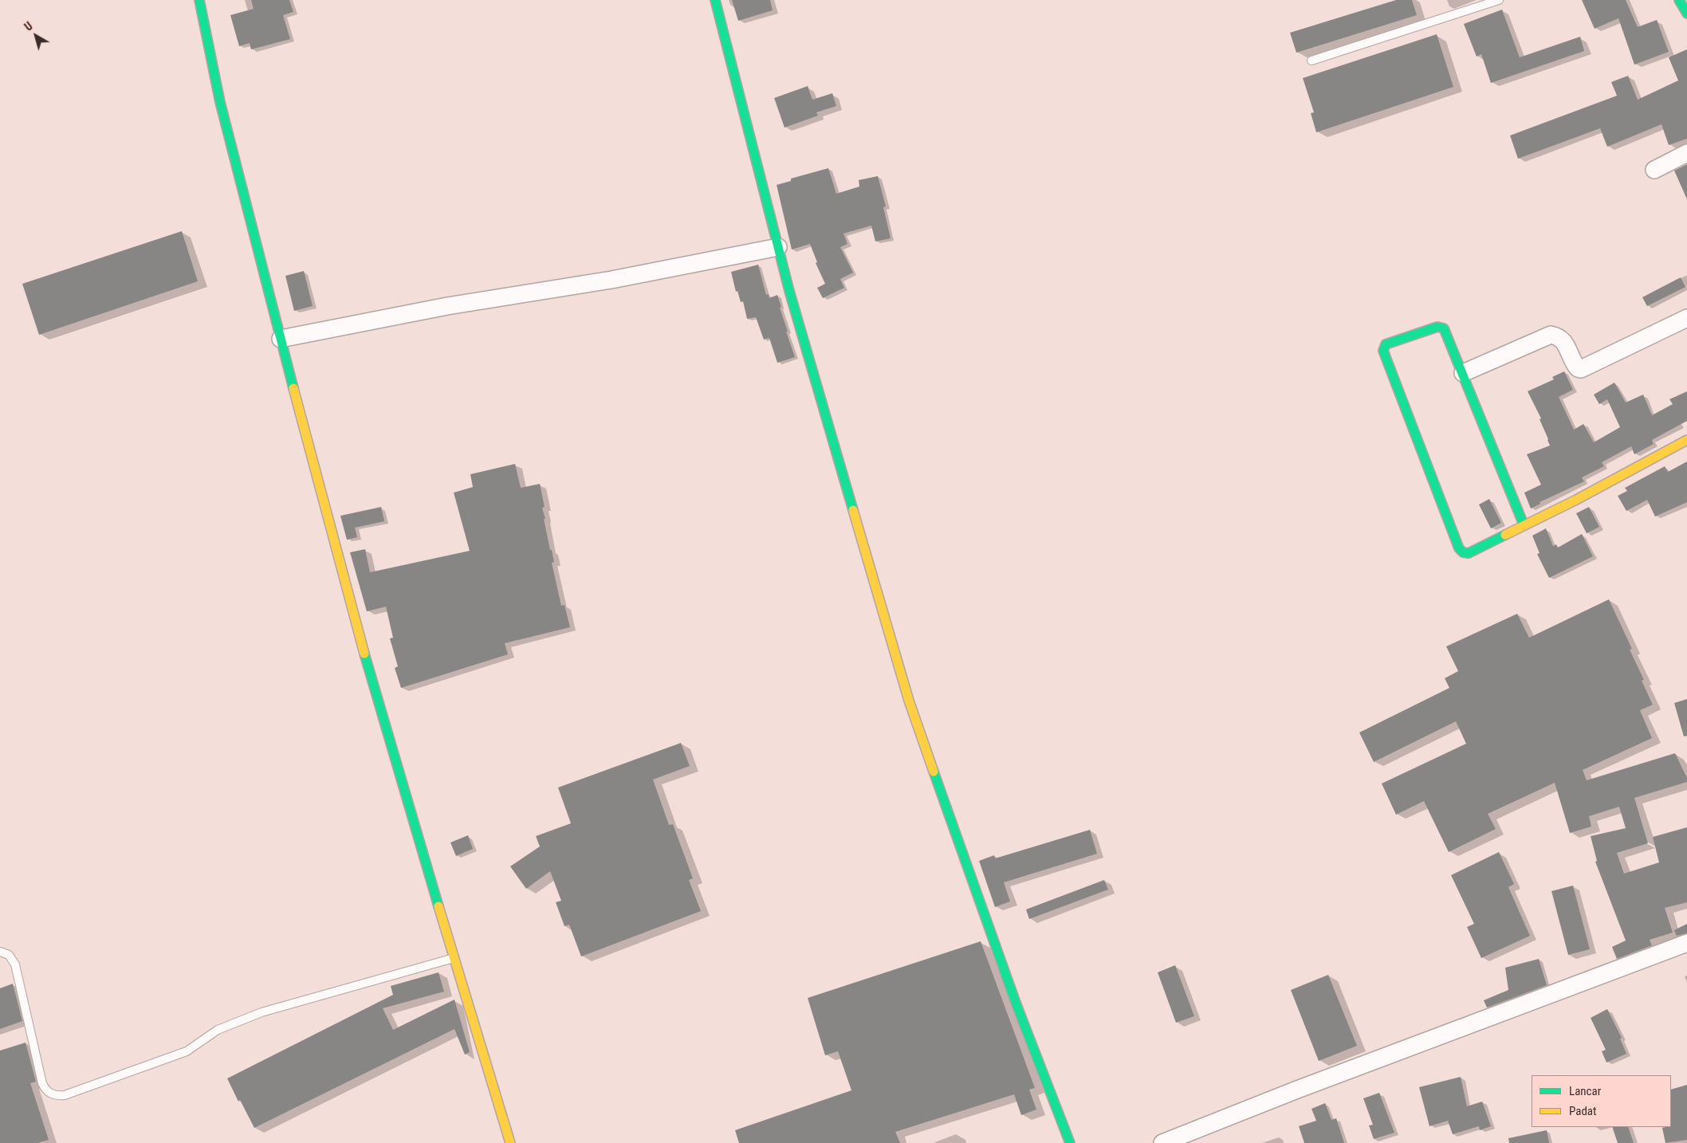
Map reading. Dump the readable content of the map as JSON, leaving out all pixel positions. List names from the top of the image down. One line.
{"legend":["Lancar","Padat"],"north":"top left"}
